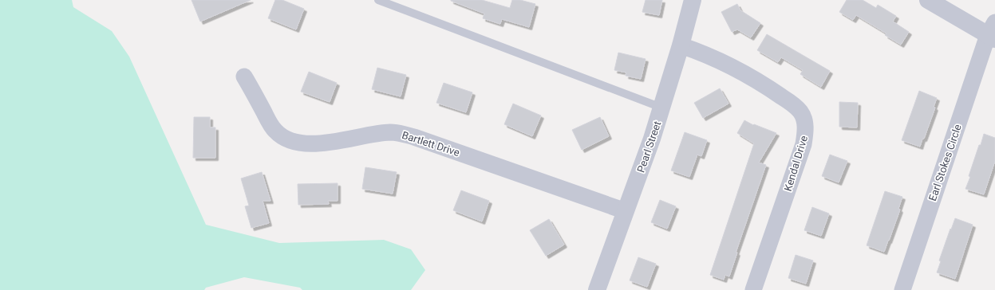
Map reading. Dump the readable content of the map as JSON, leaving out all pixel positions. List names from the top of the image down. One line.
{"streets":{"street":["Bartlett Drive","Pearl Street","Earl Stokes Circle","Kendal Drive"]},"crossings":[["Bartlett Drive","Pearl Street"],["Pearl Street","Kendal Drive"]]}
